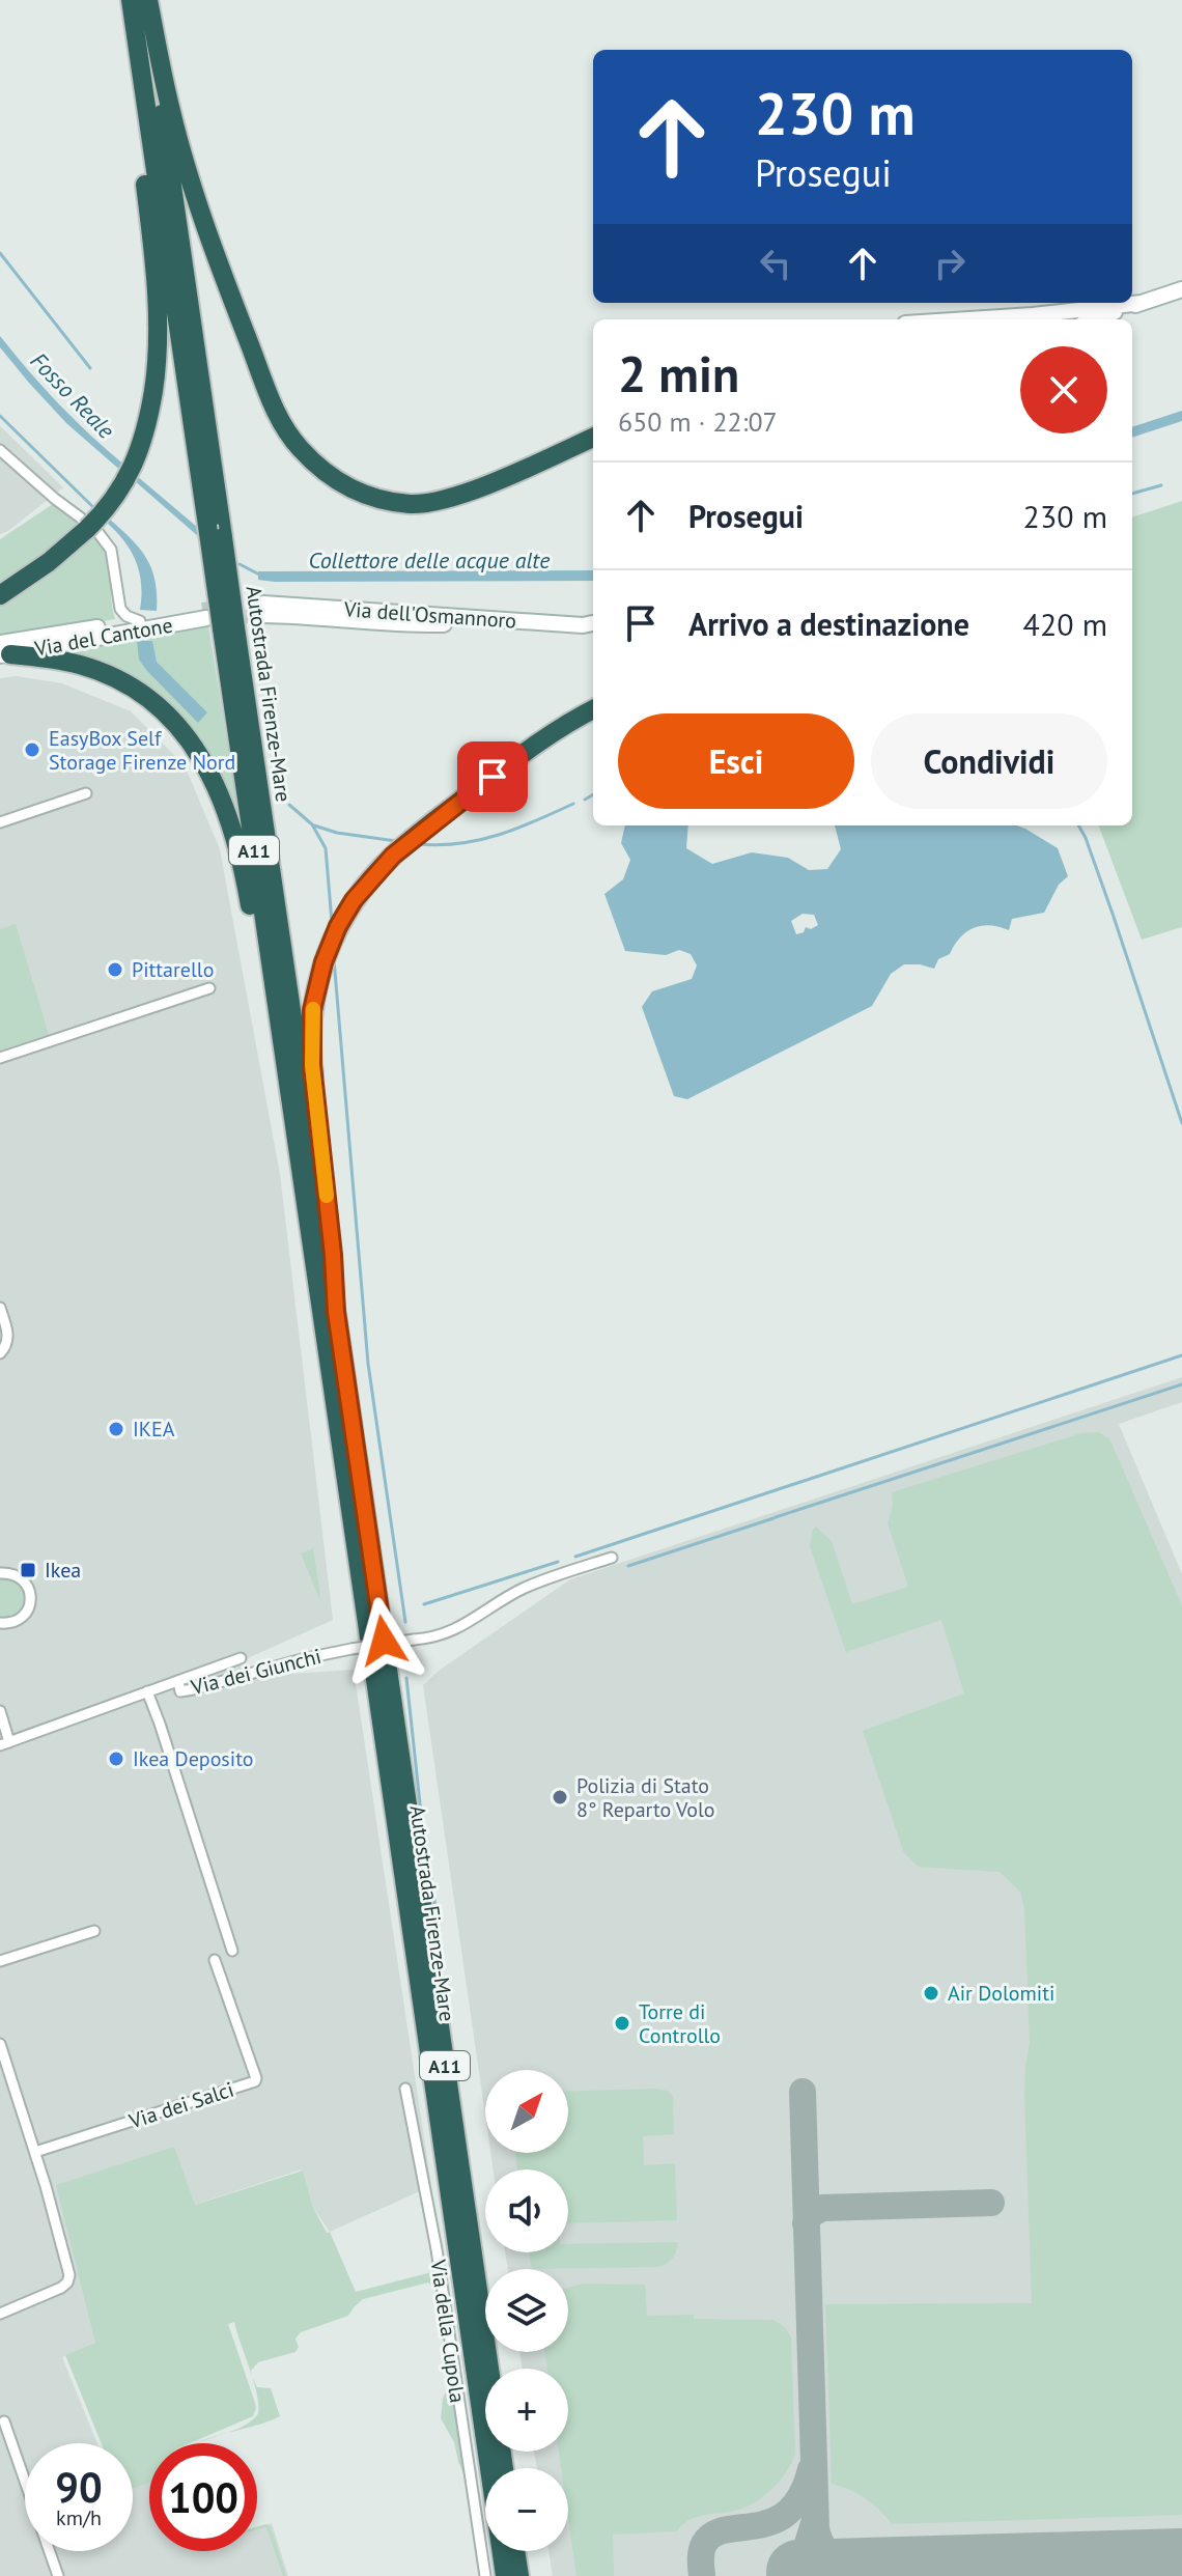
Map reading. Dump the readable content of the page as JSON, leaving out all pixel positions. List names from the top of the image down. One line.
{"streets":{"highway":["Autostrada Firenze-Mare","A11"],"main road":["Via dell'Osmannoro","Via del Cantone"],"street":["Via dei Giunchi","Via dei Salci","Via della Cupola"]},"crossings":[["Via del Cantone","Autostrada Firenze-Mare"],["Autostrada Firenze-Mare","Via dei Giunchi"]],"water":["Fosso Reale","Collettore delle acque alte"],"places":{"other":["EasyBox Self Storage Firenze Nord","Pittarello","IKEA","Ikea Deposito","Polizia di Stato 8° Reparto Volo","Air Dolomiti","Torre di Controllo"],"transit":["Ikea"]},"north":"top right","page":{"turn":["230 m","Prosegui"],"heading":["2 min","650 m · 22:07"],"list":[{"name":"Prosegui","value":"230 m"},{"name":"Arrivo a destinazione","value":"420 m"}],"buttons":["Esci","Condividi"],"map_buttons":["+","−"],"speed":"90 km/h","limit":"100"}}
